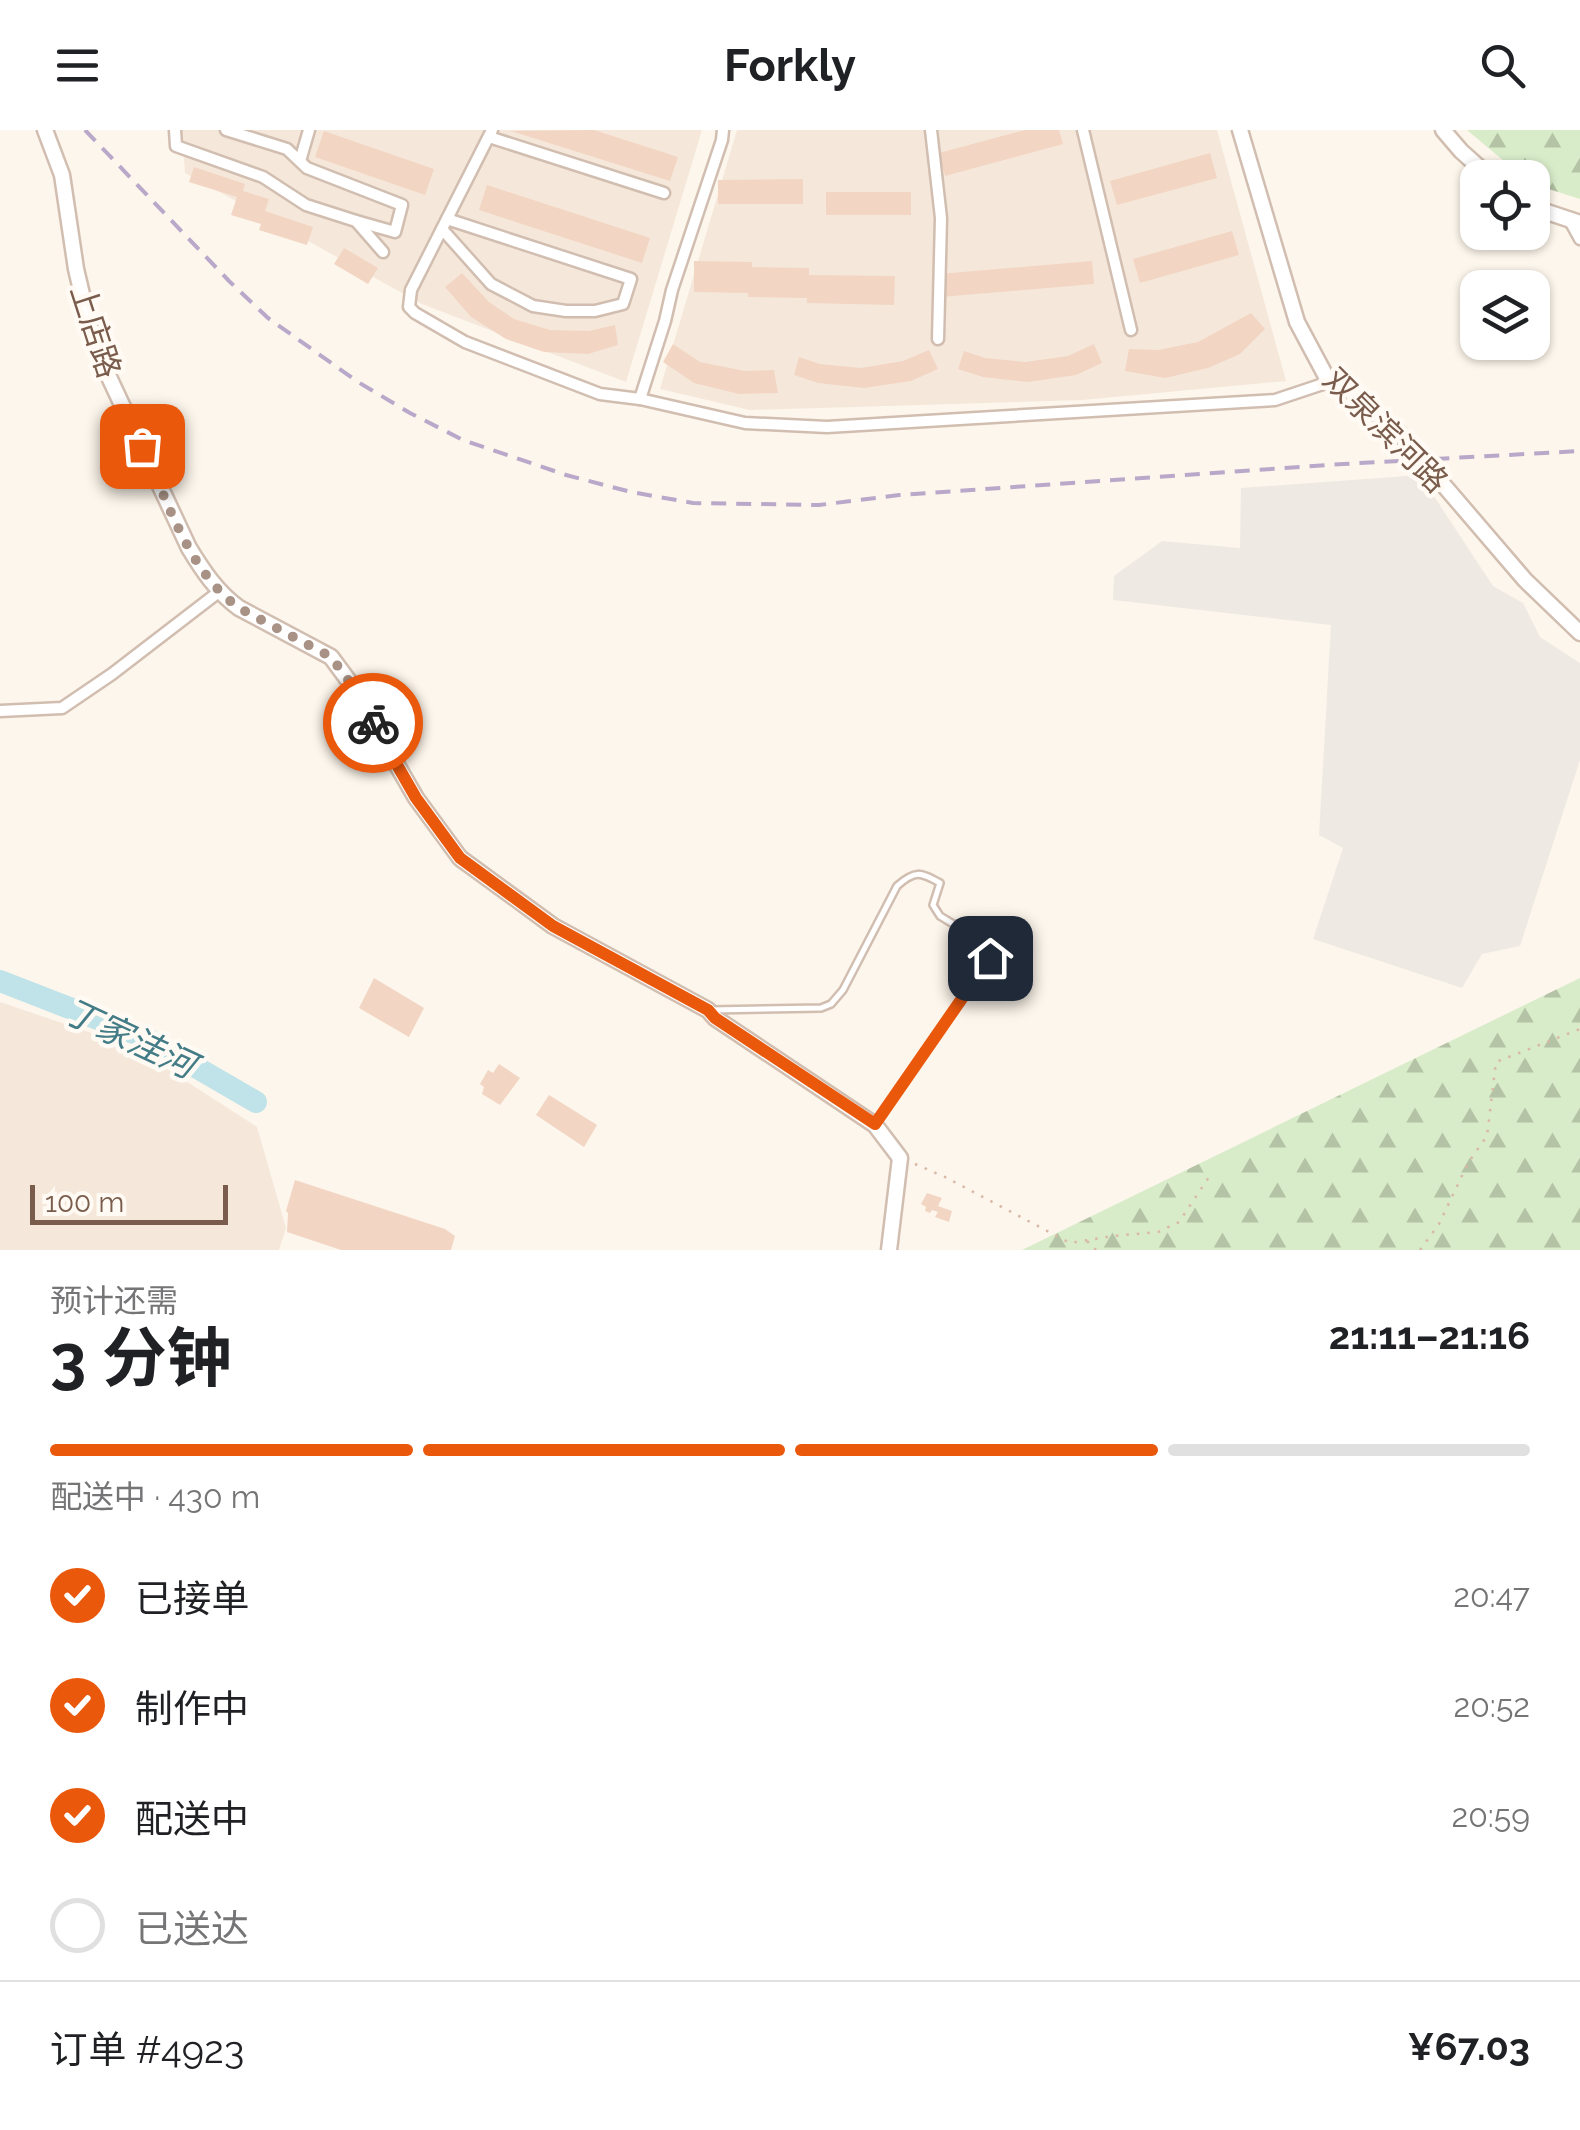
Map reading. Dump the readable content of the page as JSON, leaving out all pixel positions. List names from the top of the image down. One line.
{"streets":{"street":["上店路","双泉滨河路"]},"water":["丁家洼河"],"scale_bar":"100 m","page":{"header":"Forkly","scale":"100 m","heading":["3 分钟","预计还需","21:11–21:16"],"panel":["订单 #4923","¥67.03"],"bar":"配送中 · 430 m","list":[["已接单","20:47"],["制作中","20:52"],["配送中","20:59"],"已送达"]}}
